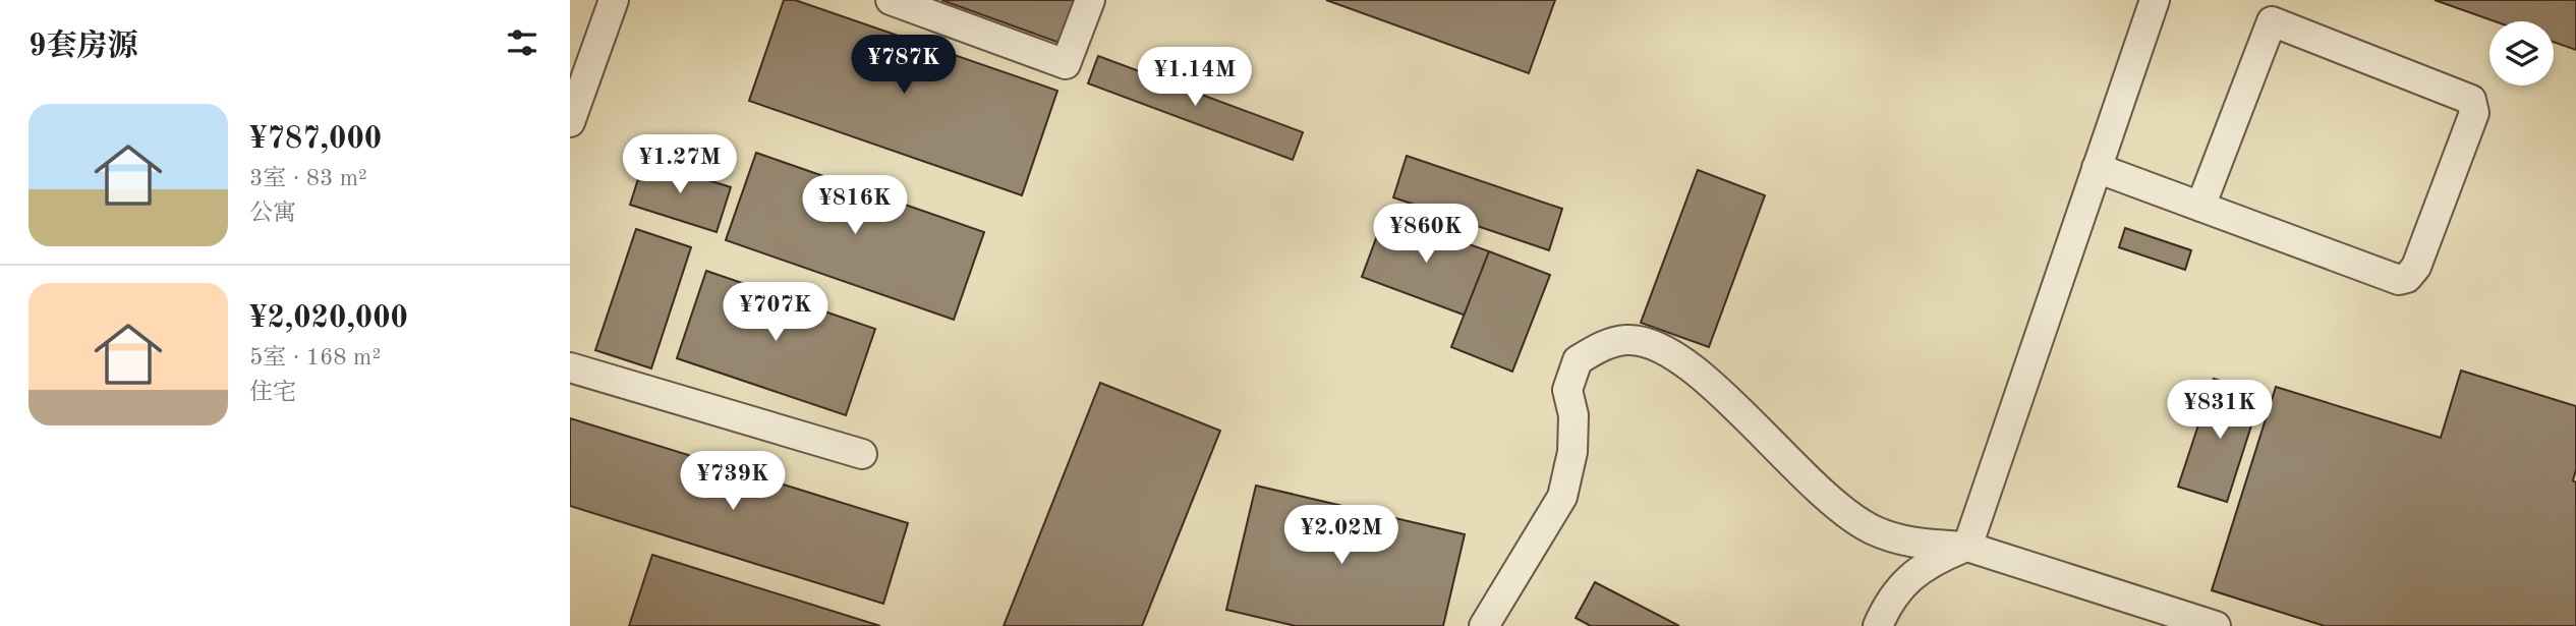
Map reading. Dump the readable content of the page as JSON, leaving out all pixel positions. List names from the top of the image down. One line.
{"page":{"heading":"9套房源","price":["¥787K","¥1.14M","¥1.27M","¥816K","¥860K","¥707K","¥831K","¥739K","¥2.02M"],"list":[{"name":"¥787,000","note":"3室 · 83 m² · 公寓"},{"name":"¥2,020,000","note":"5室 · 168 m² · 住宅"}]}}
